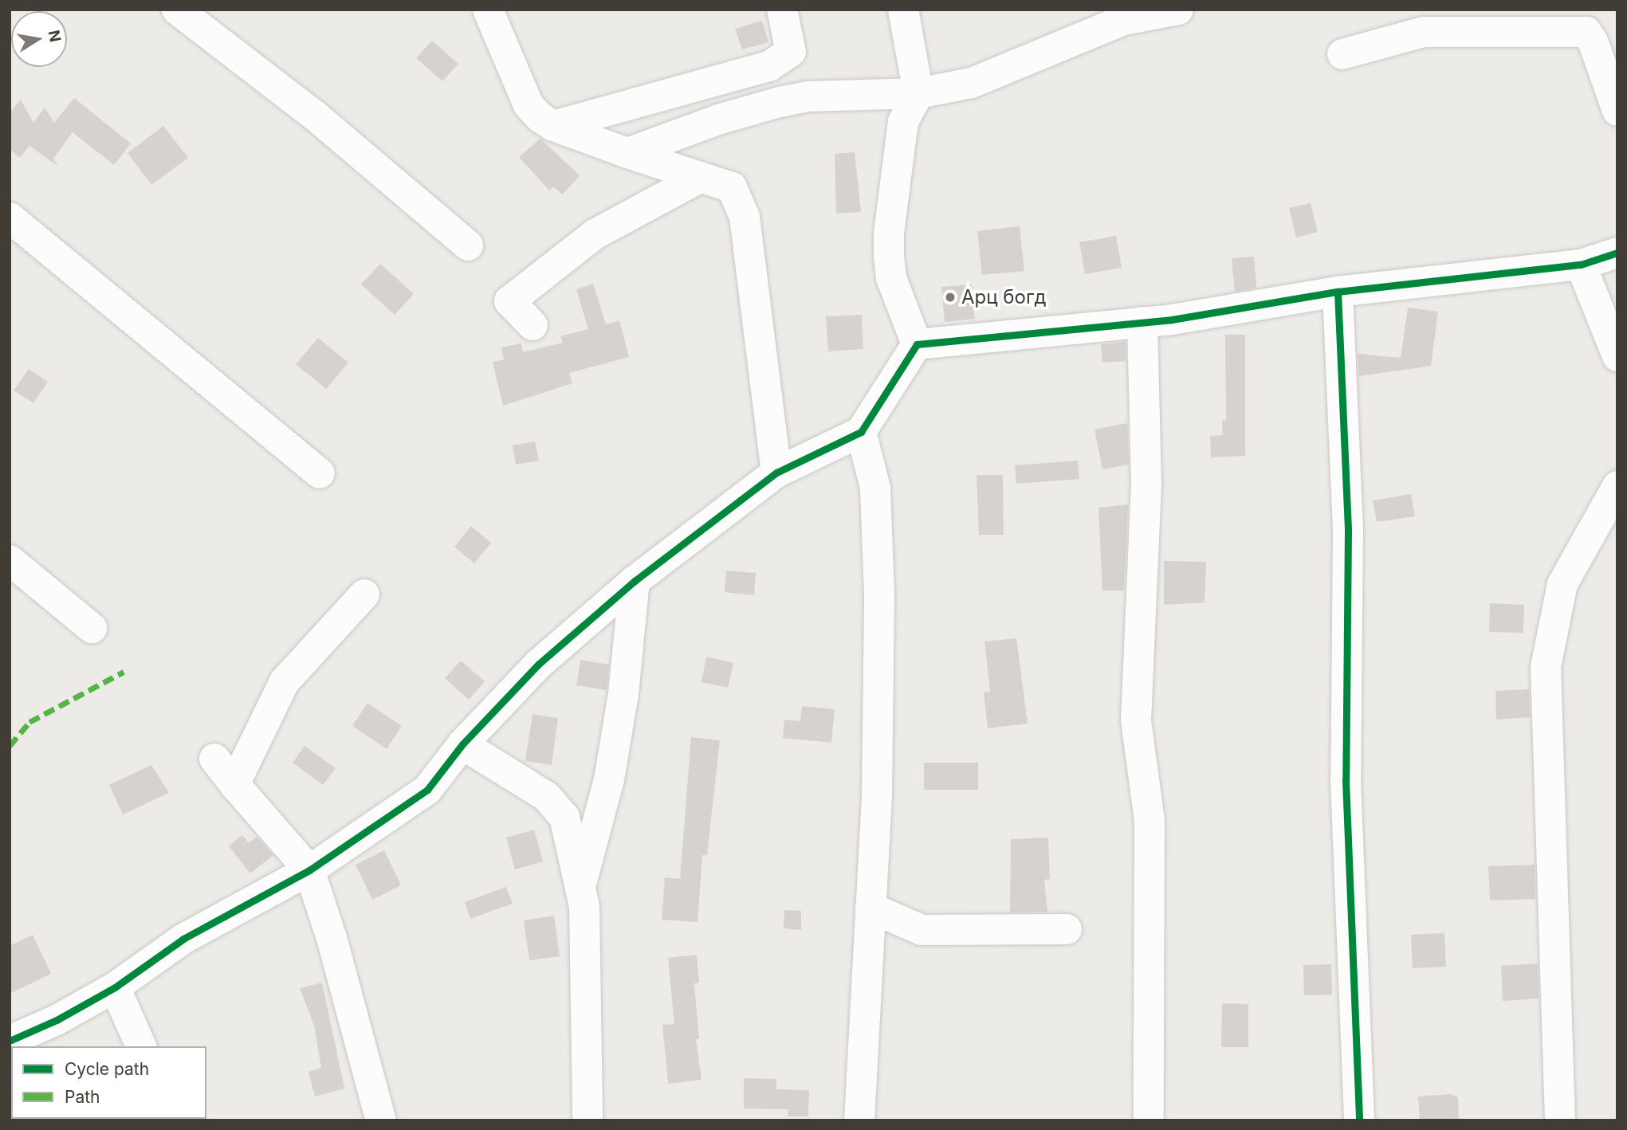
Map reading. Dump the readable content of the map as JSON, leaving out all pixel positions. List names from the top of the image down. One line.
{"places":["Арц богд"],"legend":["Cycle path","Path"],"north":"right"}
